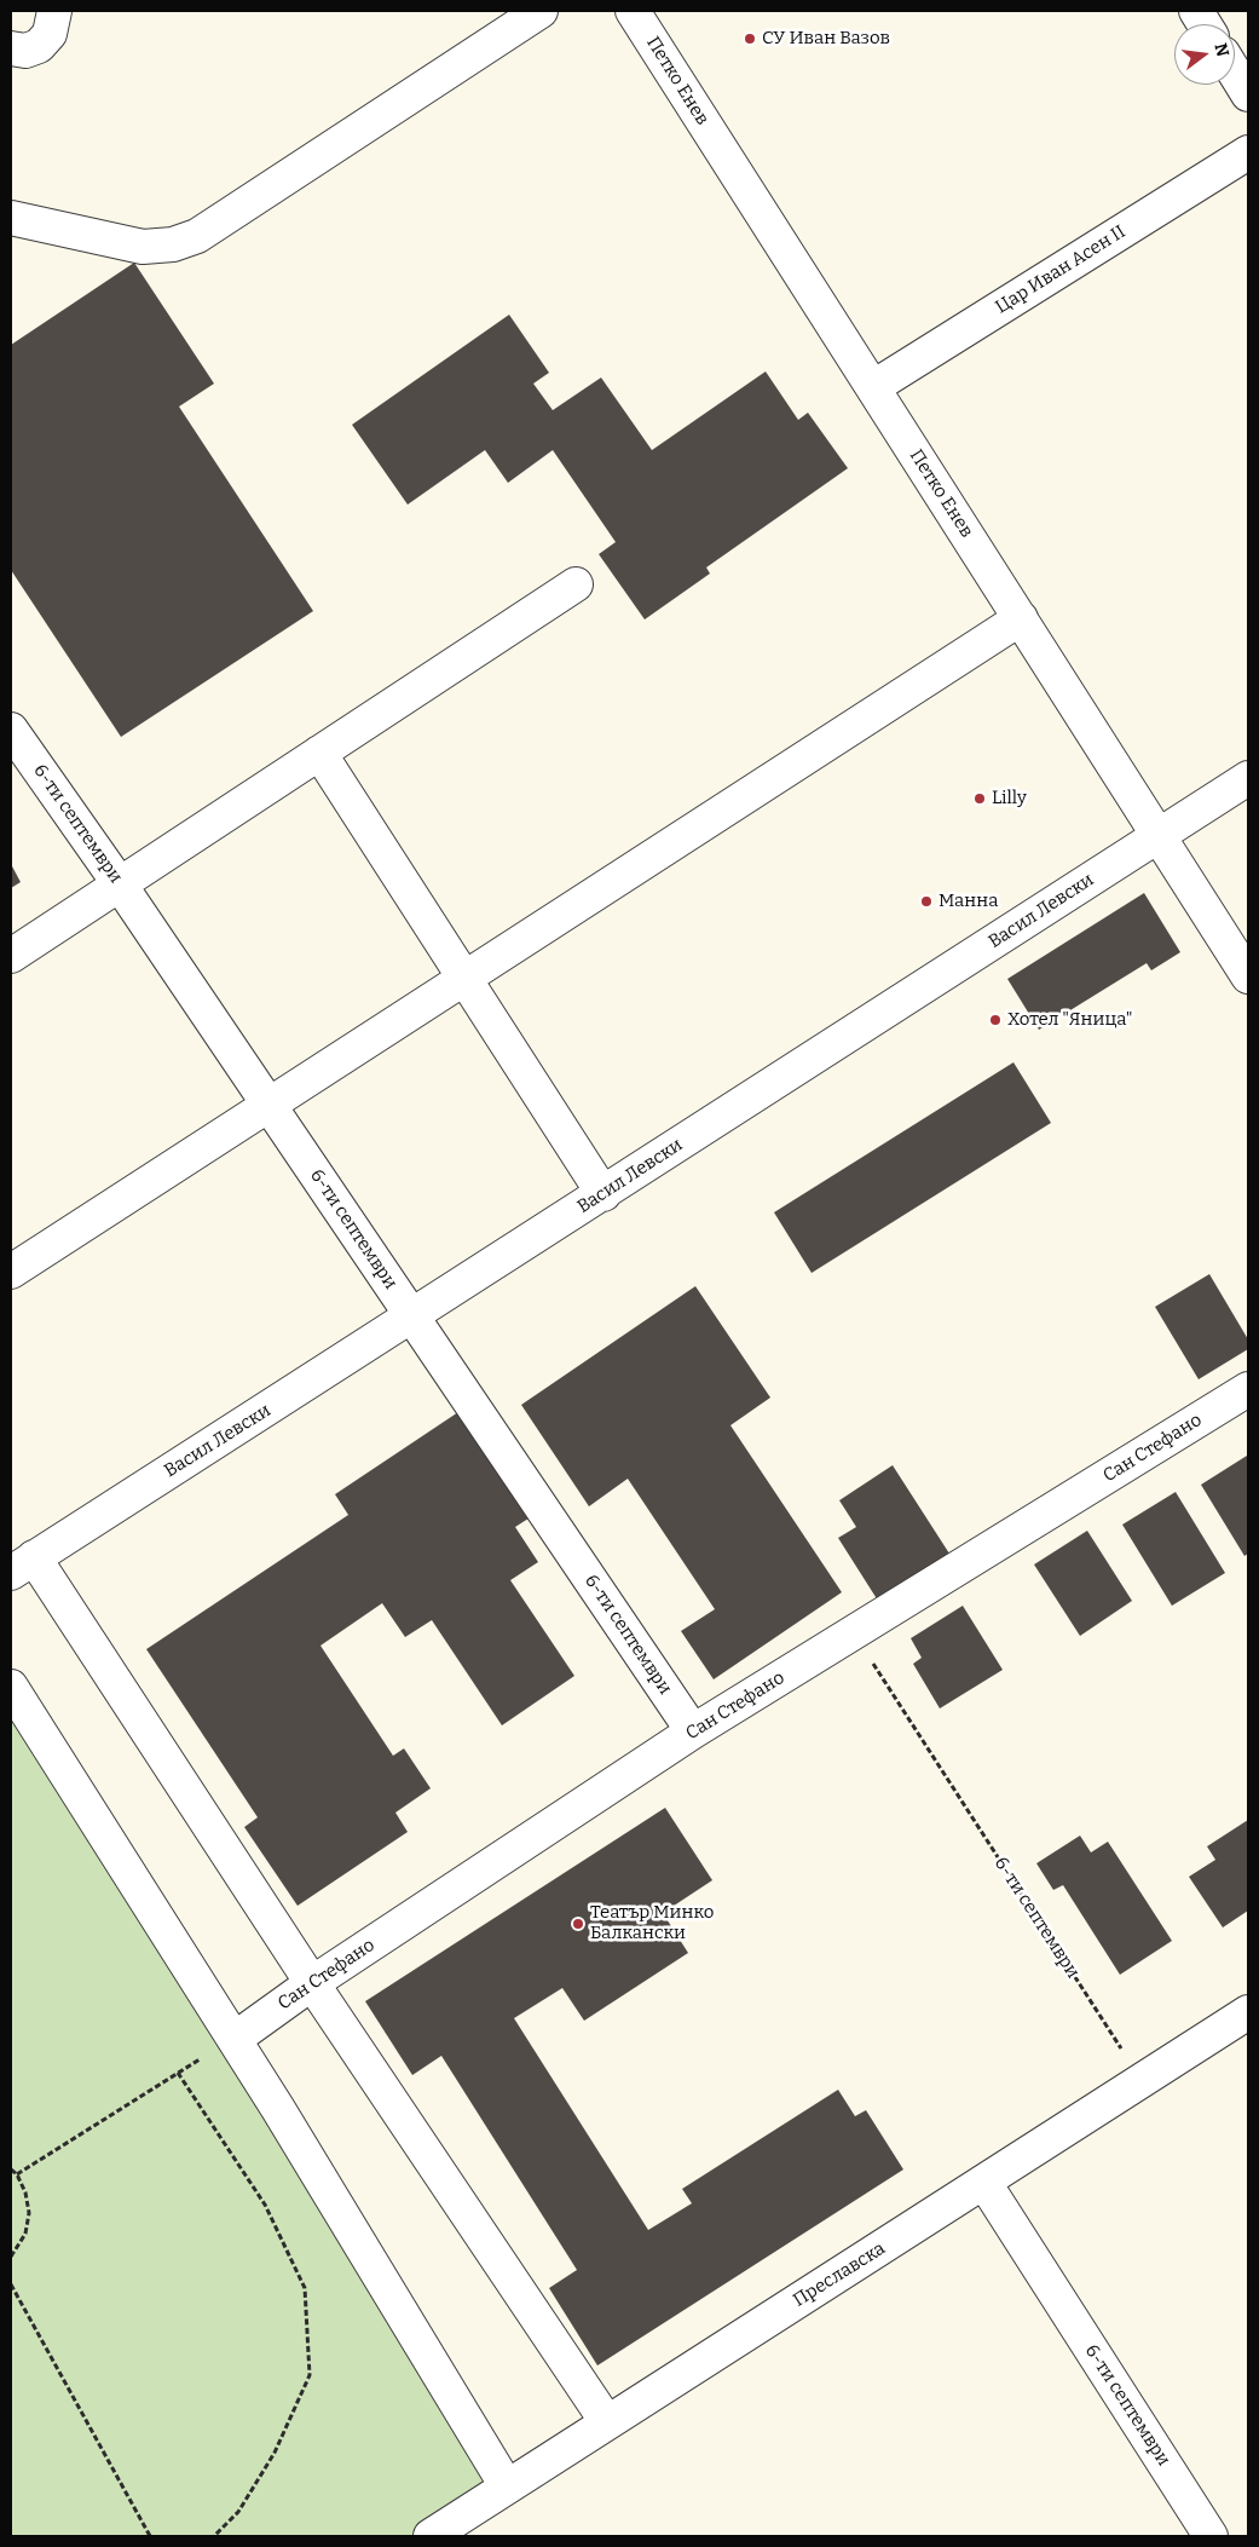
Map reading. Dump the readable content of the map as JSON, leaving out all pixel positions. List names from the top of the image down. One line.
{"streets":{"street":["Петко Енев","Цар Иван Асен II","6-ти септември","Васил Левски","Сан Стефано","Преславска"]},"crossings":[["Петко Енев","Цар Иван Асен II"],["Петко Енев","Васил Левски"],["6-ти септември","Васил Левски"],["6-ти септември","Сан Стефано"],["6-ти септември","Преславска"]],"places":["СУ Иван Вазов","Lilly","Манна","Хотел \"Яница\"","Театър Минко Балкански"],"north":"right"}
